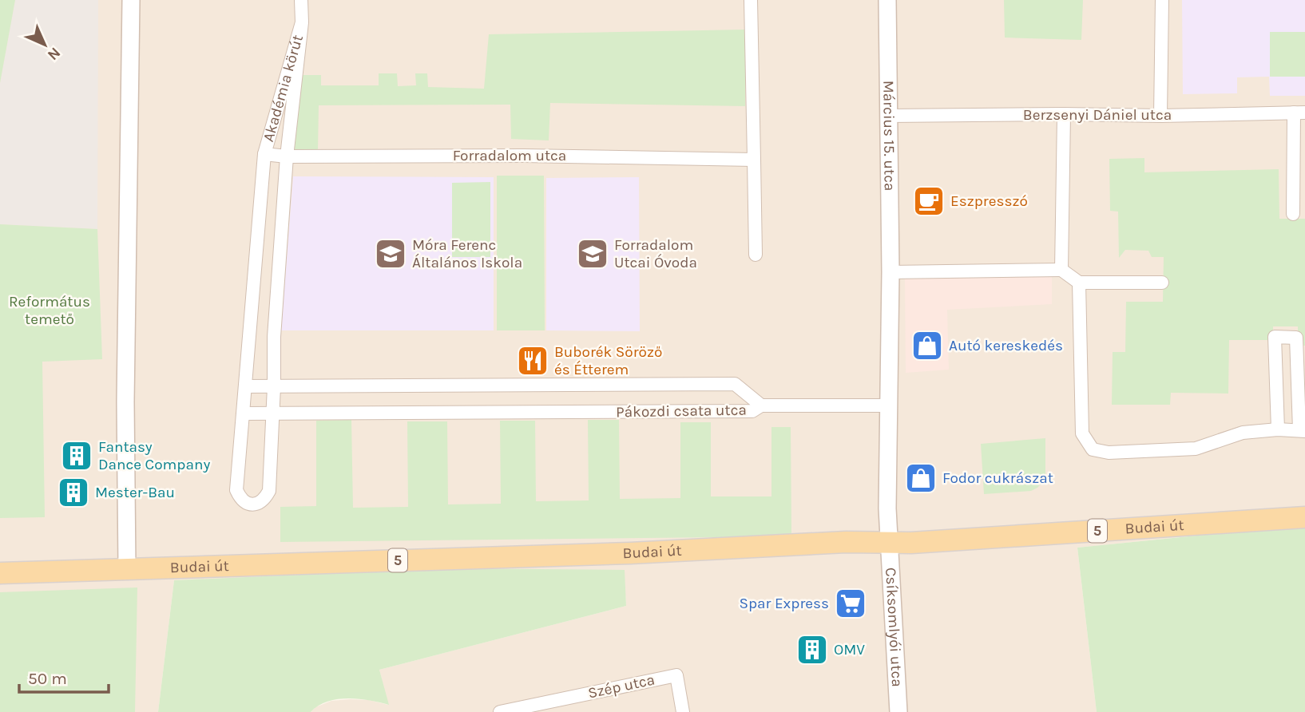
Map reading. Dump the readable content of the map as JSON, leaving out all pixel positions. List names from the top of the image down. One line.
{"streets":{"main road":["Budai út","5"],"street":["Akadémia körút","Berzsenyi Dániel utca","Március 15. utca","Forradalom utca","Pákozdi csata utca","Csíksomlyói utca","Szép utca"]},"crossings":[["Akadémia körút","Forradalom utca"],["Akadémia körút","Pákozdi csata utca"],["Berzsenyi Dániel utca","Március 15. utca"],["Március 15. utca","Budai út"],["Március 15. utca","Csíksomlyói utca"],["Budai út","Csíksomlyói utca"]],"parks":["Református temető"],"places":{"cafe":["Eszpresszó"],"school or university":["Móra Ferenc Általános Iskola","Forradalom Utcai Óvoda"],"shop":["Autó kereskedés","Fodor cukrászat"],"restaurant":["Buborék Söröző és Étterem"],"building":["Fantasy Dance Company","Mester-Bau","OMV"],"supermarket":["Spar Express"]},"scale_bar":"50 m","north":"bottom right"}
